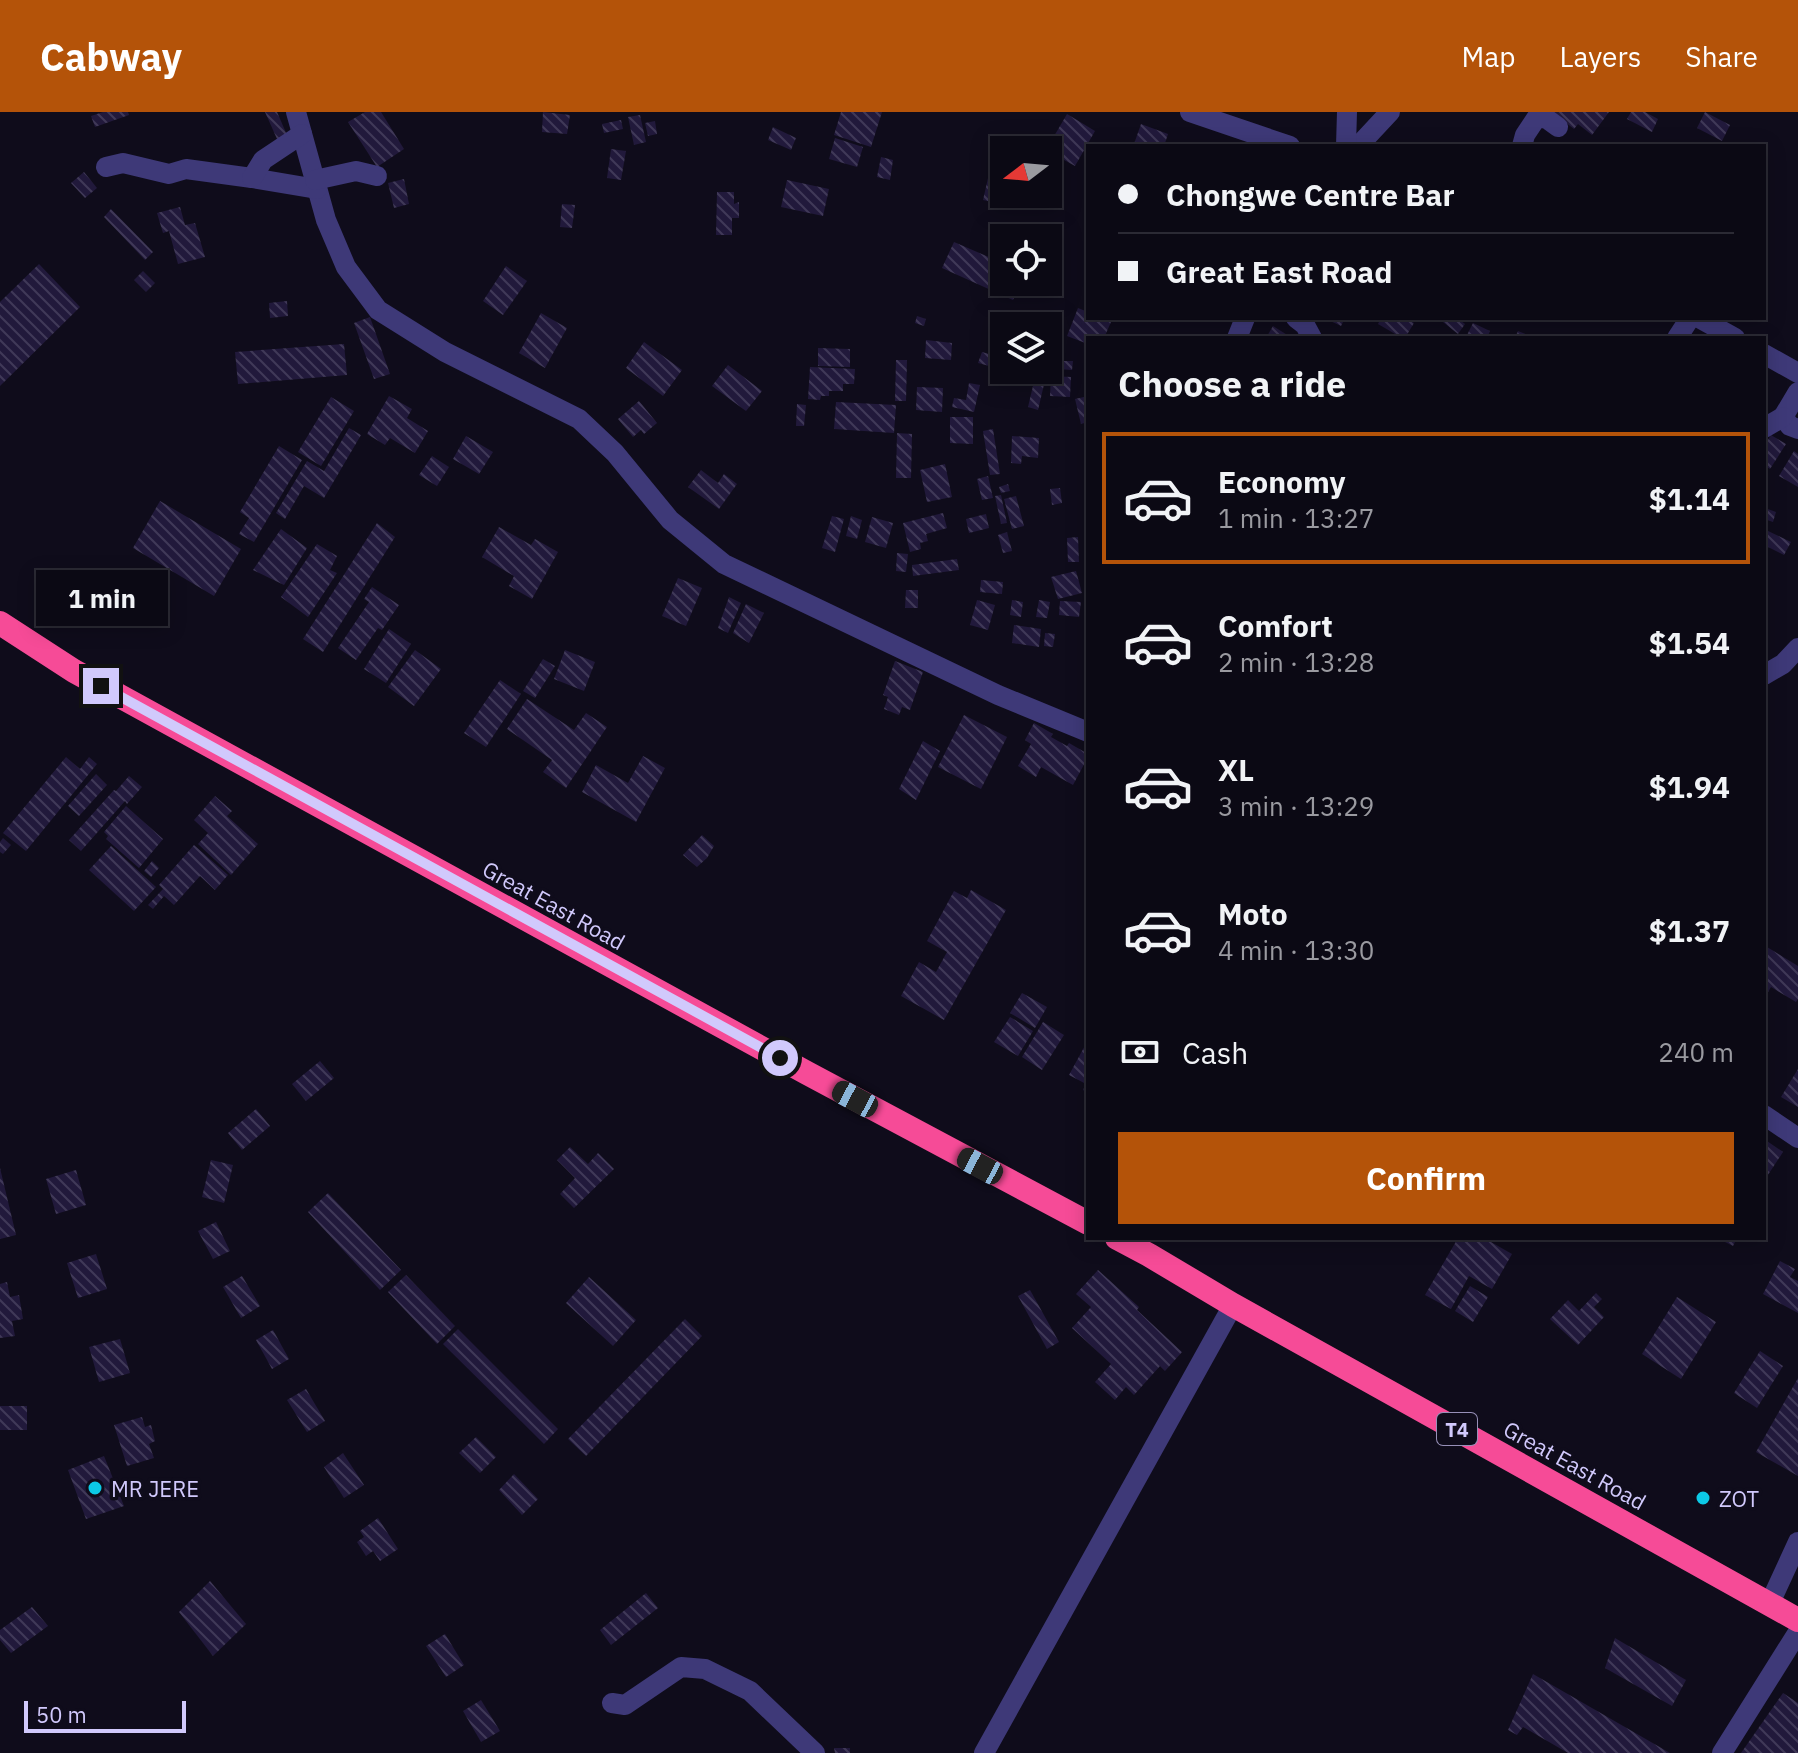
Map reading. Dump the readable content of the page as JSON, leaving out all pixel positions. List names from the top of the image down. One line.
{"streets":{"highway":["Great East Road","T4"]},"places":["MR JERE","ZOT"],"scale_bar":"50 m","north":"left","page":{"header":"Cabway","nav":["Map","Layers","Share"],"banner":["Chongwe Centre Bar","Great East Road"],"heading":"Choose a ride","list":[{"name":"Economy","note":"1 min · 13:27","value":"$1.14"},{"name":"Comfort","note":"2 min · 13:28","value":"$1.54"},{"name":"XL","note":"3 min · 13:29","value":"$1.94"},{"name":"Moto","note":"4 min · 13:30","value":"$1.37"}],"bubble":"1 min","pay":["Cash","240 m"],"buttons":"Confirm","scale":"50 m"}}
